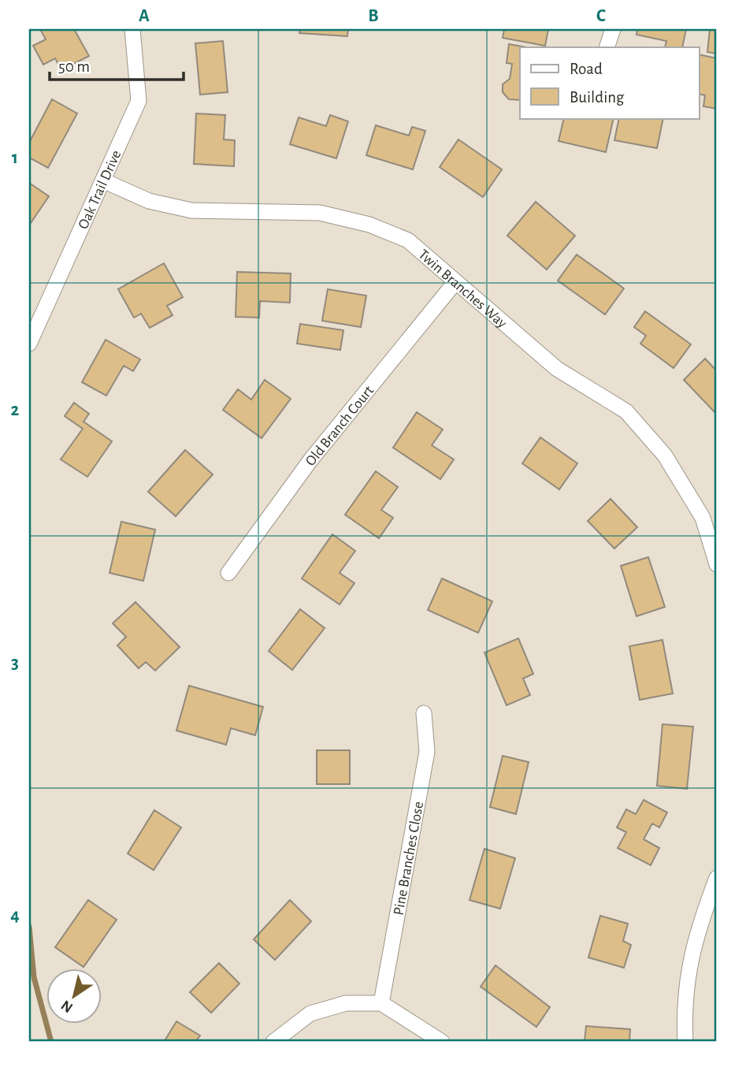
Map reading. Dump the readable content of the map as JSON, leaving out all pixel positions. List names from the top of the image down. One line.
{"streets":{"street":["Oak Trail Drive","Twin Branches Way","Old Branch Court","Pine Branches Close"]},"crossings":[["Oak Trail Drive","Twin Branches Way"],["Twin Branches Way","Old Branch Court"]],"legend":["Road","Building"],"scale_bar":"50 m","north":"bottom left","grid":{"columns":["A","B","C"],"rows":["1","2","3","4"]}}
